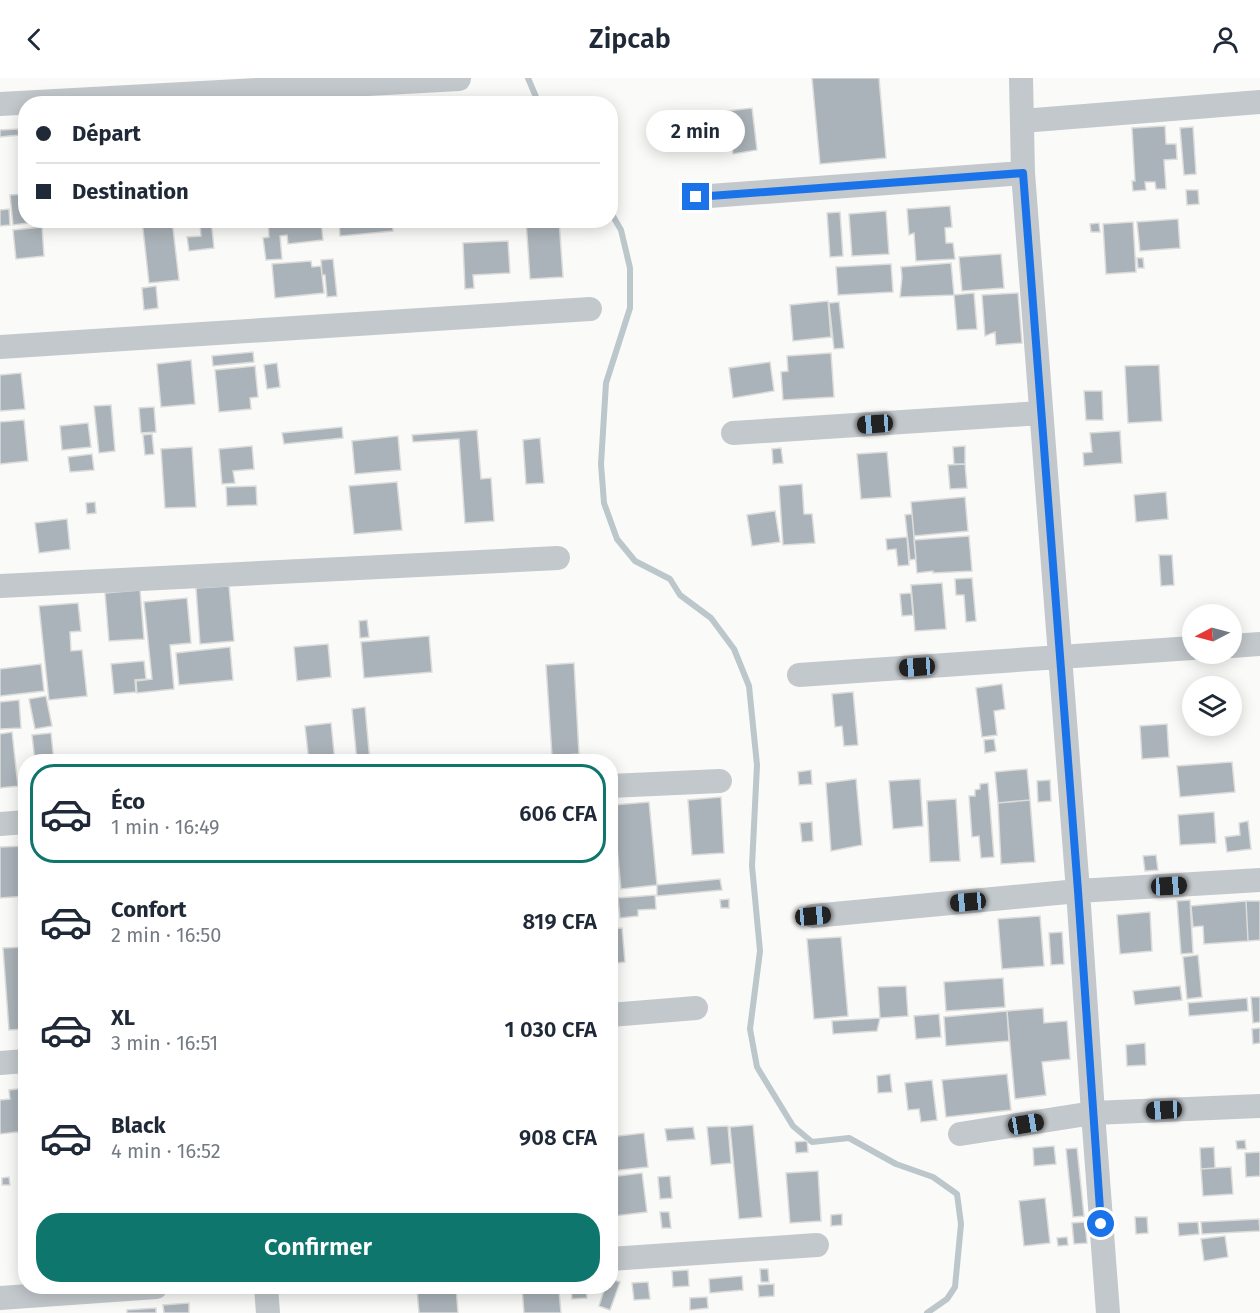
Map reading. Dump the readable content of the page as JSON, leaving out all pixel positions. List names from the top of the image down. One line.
{"north":"left","page":{"header":"Zipcab","banner":["Départ","Destination"],"bubble":"2 min","list":[{"name":"Éco","note":"1 min · 16:49","value":"606 CFA"},{"name":"Confort","note":"2 min · 16:50","value":"819 CFA"},{"name":"XL","note":"3 min · 16:51","value":"1 030 CFA"},{"name":"Black","note":"4 min · 16:52","value":"908 CFA"}],"buttons":"Confirmer"}}
